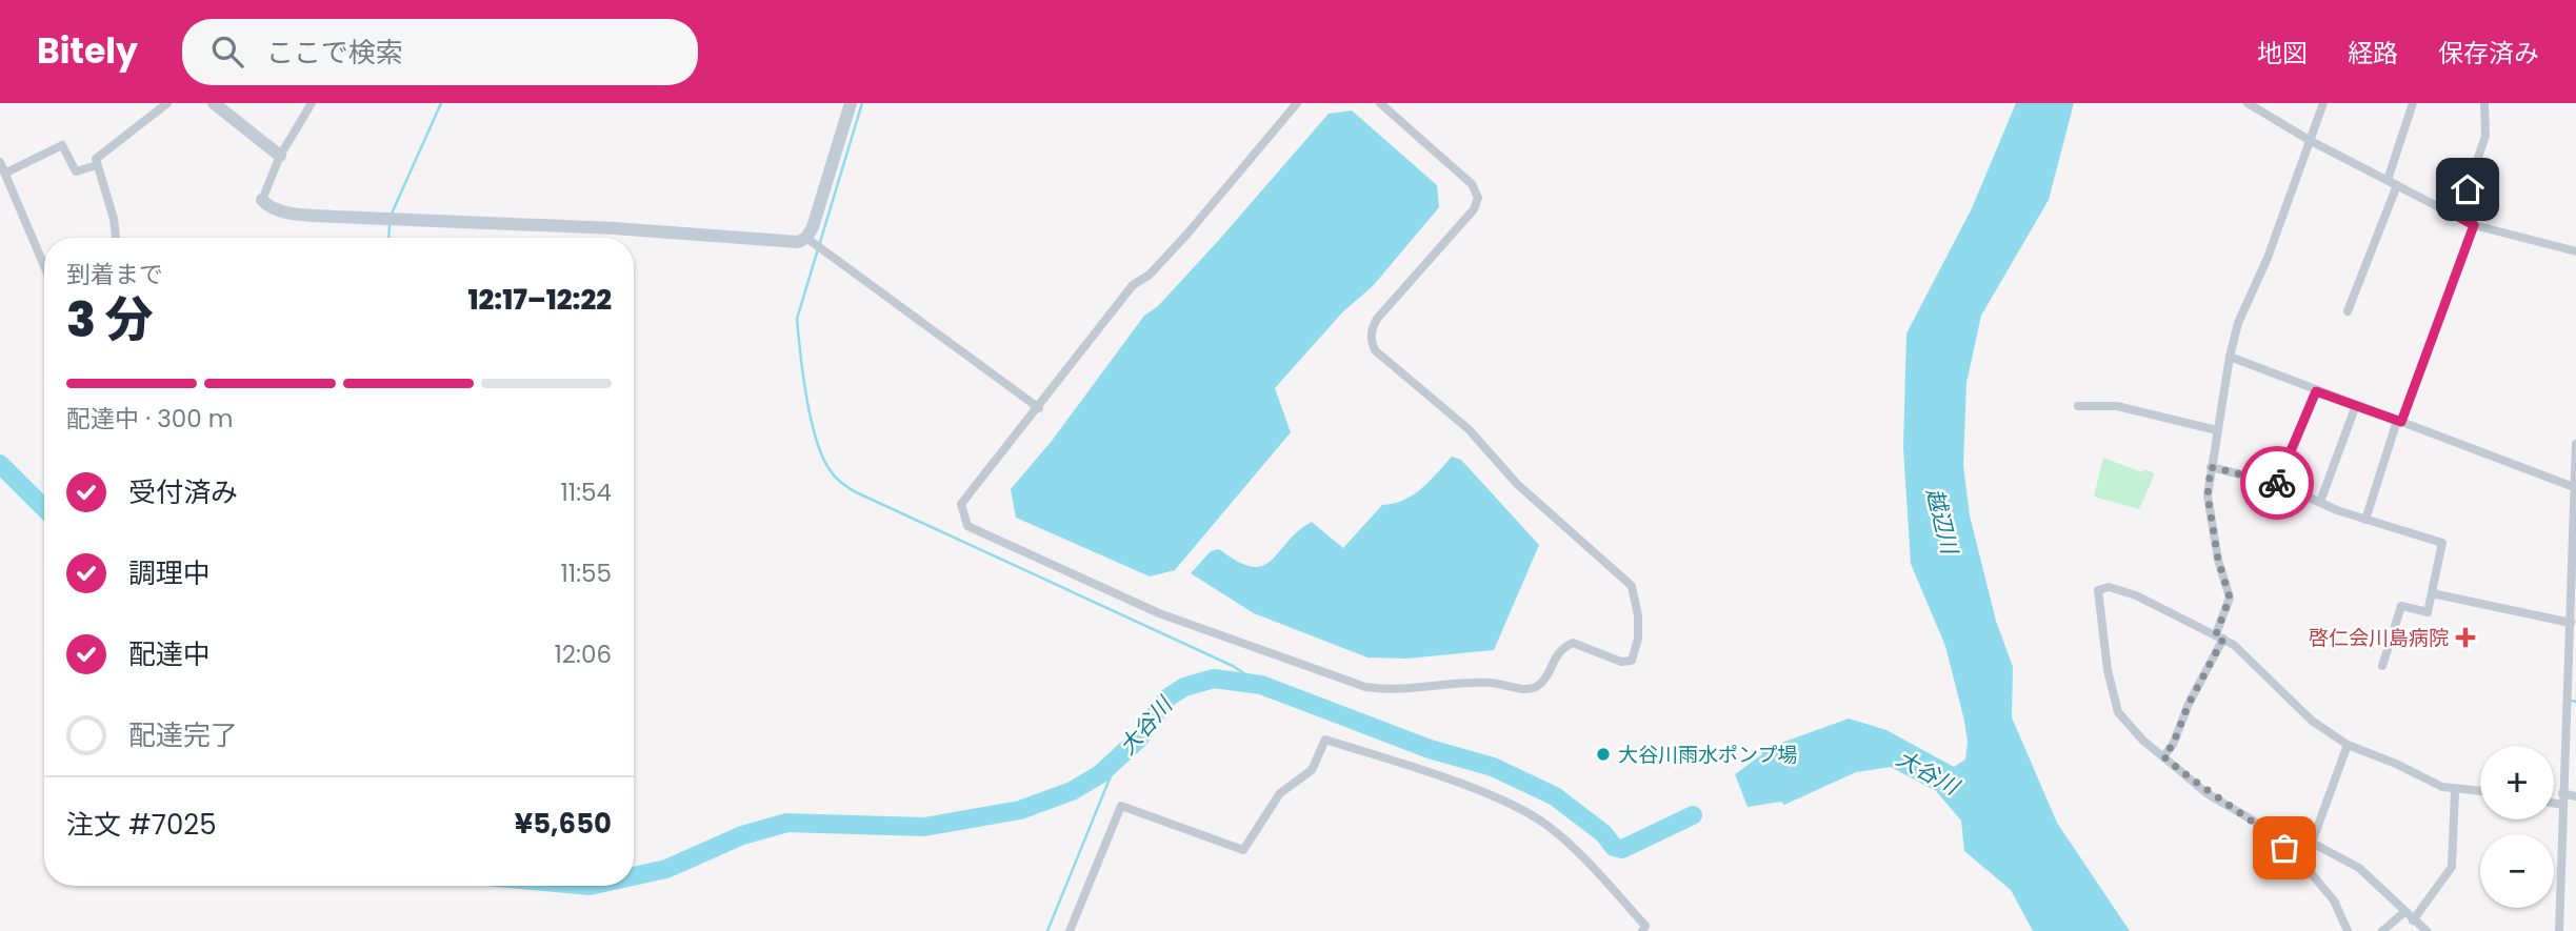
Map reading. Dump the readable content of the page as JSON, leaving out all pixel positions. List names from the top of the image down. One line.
{"water":["越辺川","大谷川"],"places":{"health":["啓仁会川島病院"],"other":["大谷川雨水ポンプ場"]},"page":{"header":"Bitely","search":"ここで検索","nav":["地図","経路","保存済み"],"heading":["3 分","到着まで","12:17–12:22"],"panel":["注文 #7025","¥5,650"],"bar":"配達中 · 300 m","list":[["受付済み","11:54"],["調理中","11:55"],["配達中","12:06"],"配達完了"],"map_buttons":["+","−"]}}
